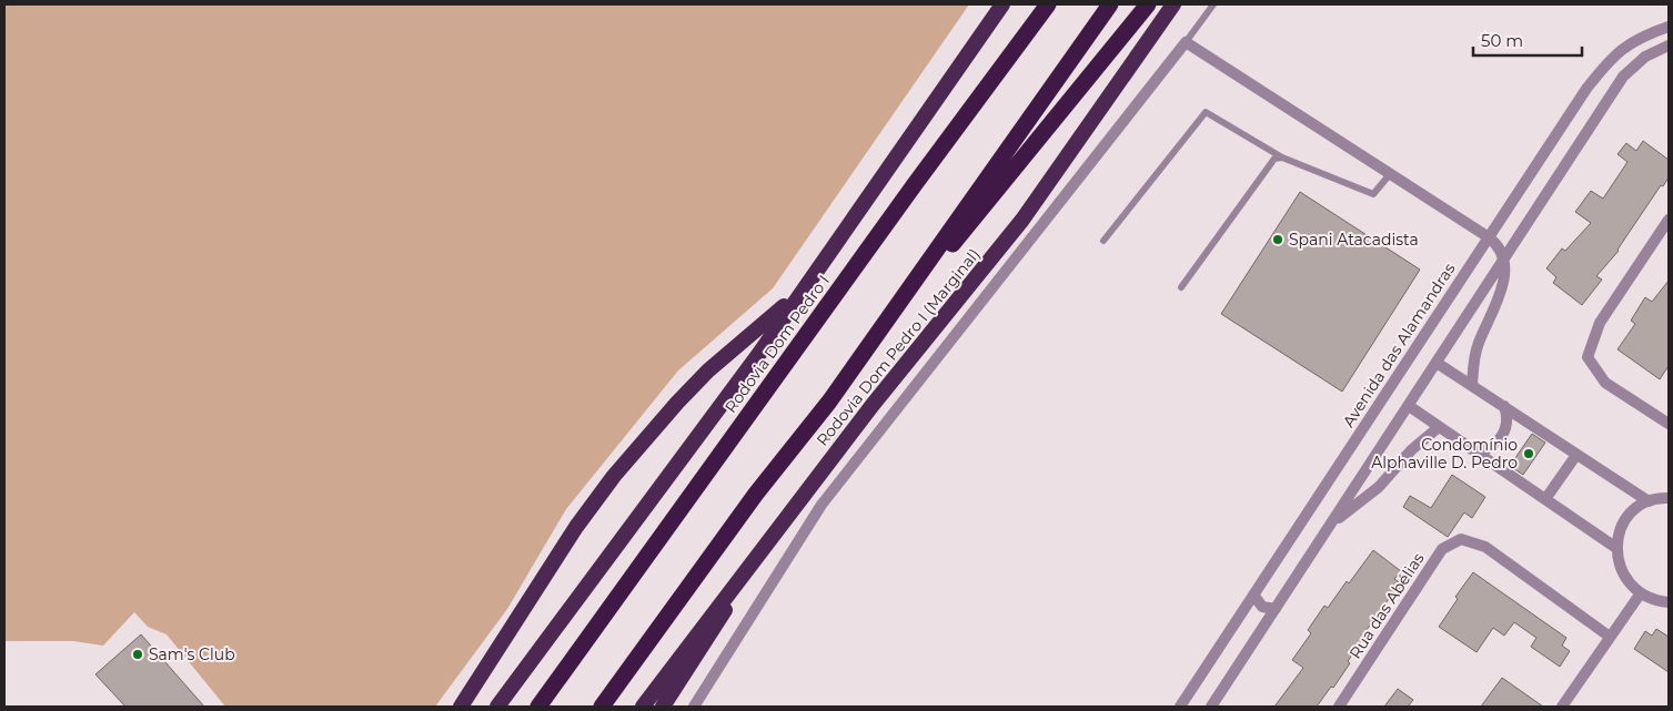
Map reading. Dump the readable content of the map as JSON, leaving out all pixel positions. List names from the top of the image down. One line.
{"streets":{"highway":["Rodovia Dom Pedro I","Rodovia Dom Pedro I (Marginal)"],"street":["Avenida das Alamandras","Rua das Abélias"]},"places":["Spani Atacadista","Condomínio Alphaville D. Pedro","Sam's Club"],"scale_bar":"50 m"}
